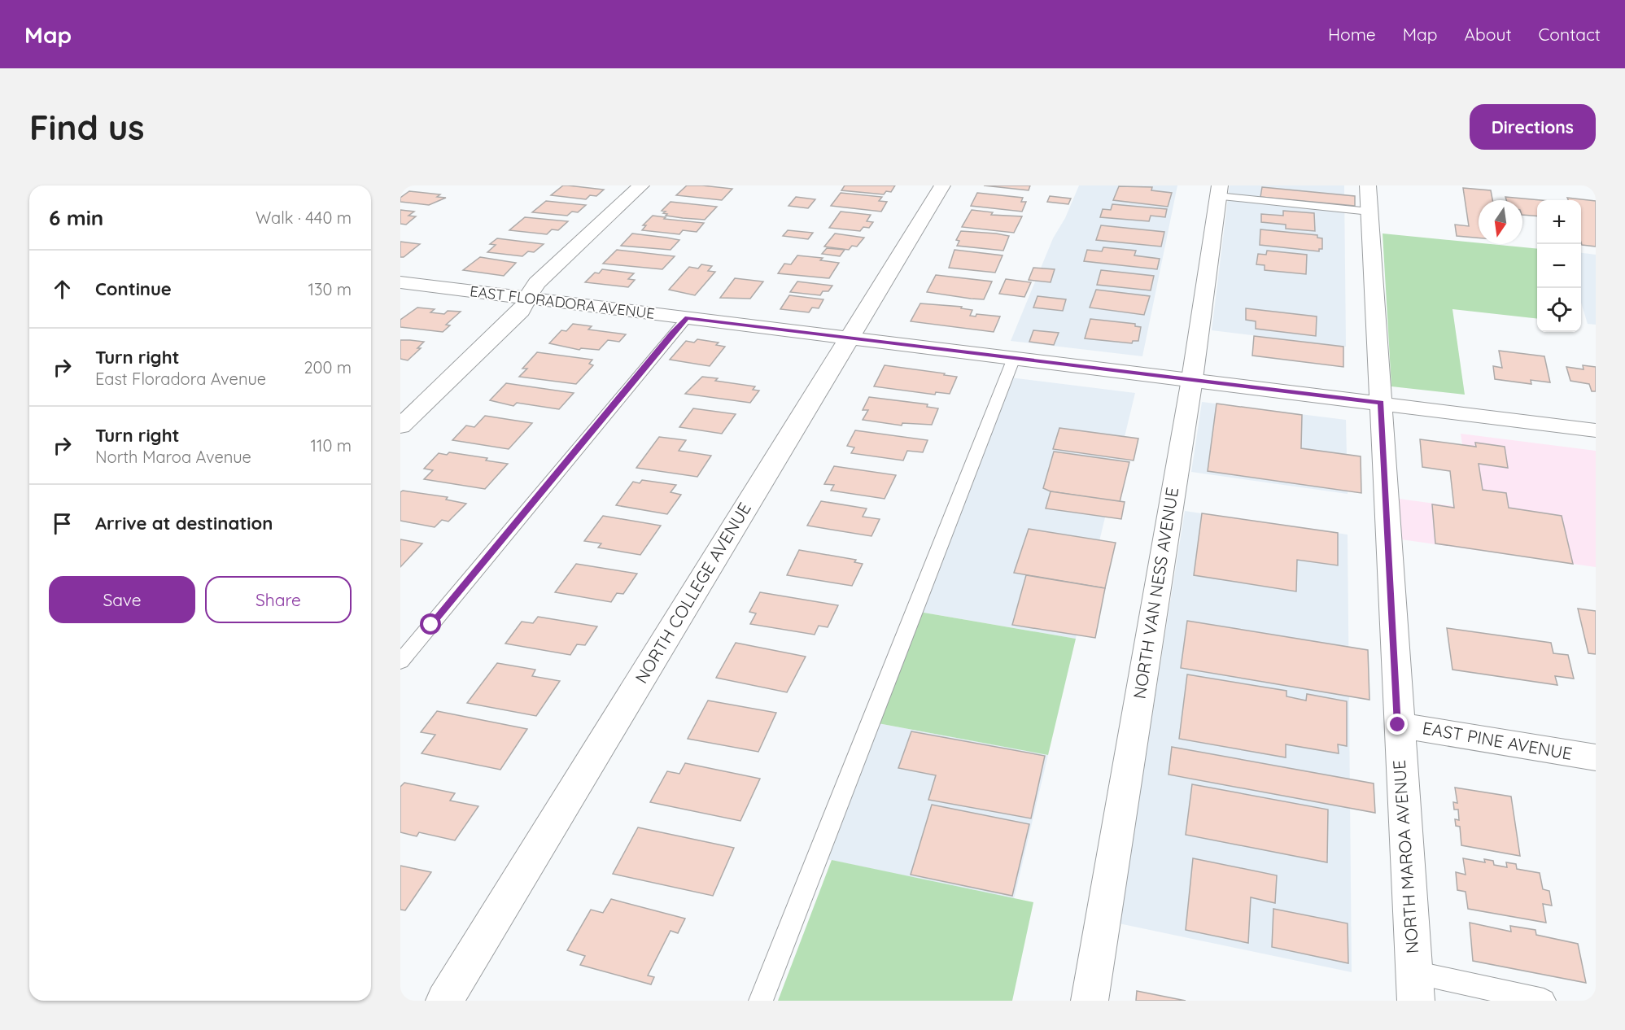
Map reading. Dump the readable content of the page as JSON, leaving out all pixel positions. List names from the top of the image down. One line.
{"streets":{"street":["EAST FLORADORA AVENUE","NORTH COLLEGE AVENUE","NORTH VAN NESS AVENUE","EAST PINE AVENUE","NORTH MAROA AVENUE"]},"crossings":[["EAST FLORADORA AVENUE","NORTH COLLEGE AVENUE"],["EAST FLORADORA AVENUE","NORTH VAN NESS AVENUE"],["EAST FLORADORA AVENUE","NORTH MAROA AVENUE"],["EAST PINE AVENUE","NORTH MAROA AVENUE"]],"north":"bottom","page":{"header":"Map","nav":["Home","Map","About","Contact"],"buttons":["Directions",["Save","Share"]],"title":"Find us","heading":["6 min","Walk · 440 m"],"map_buttons":["+","−"],"list":[["Continue","130 m"],["Turn right","East Floradora Avenue","200 m"],["Turn right","North Maroa Avenue","110 m"],"Arrive at destination"]}}
